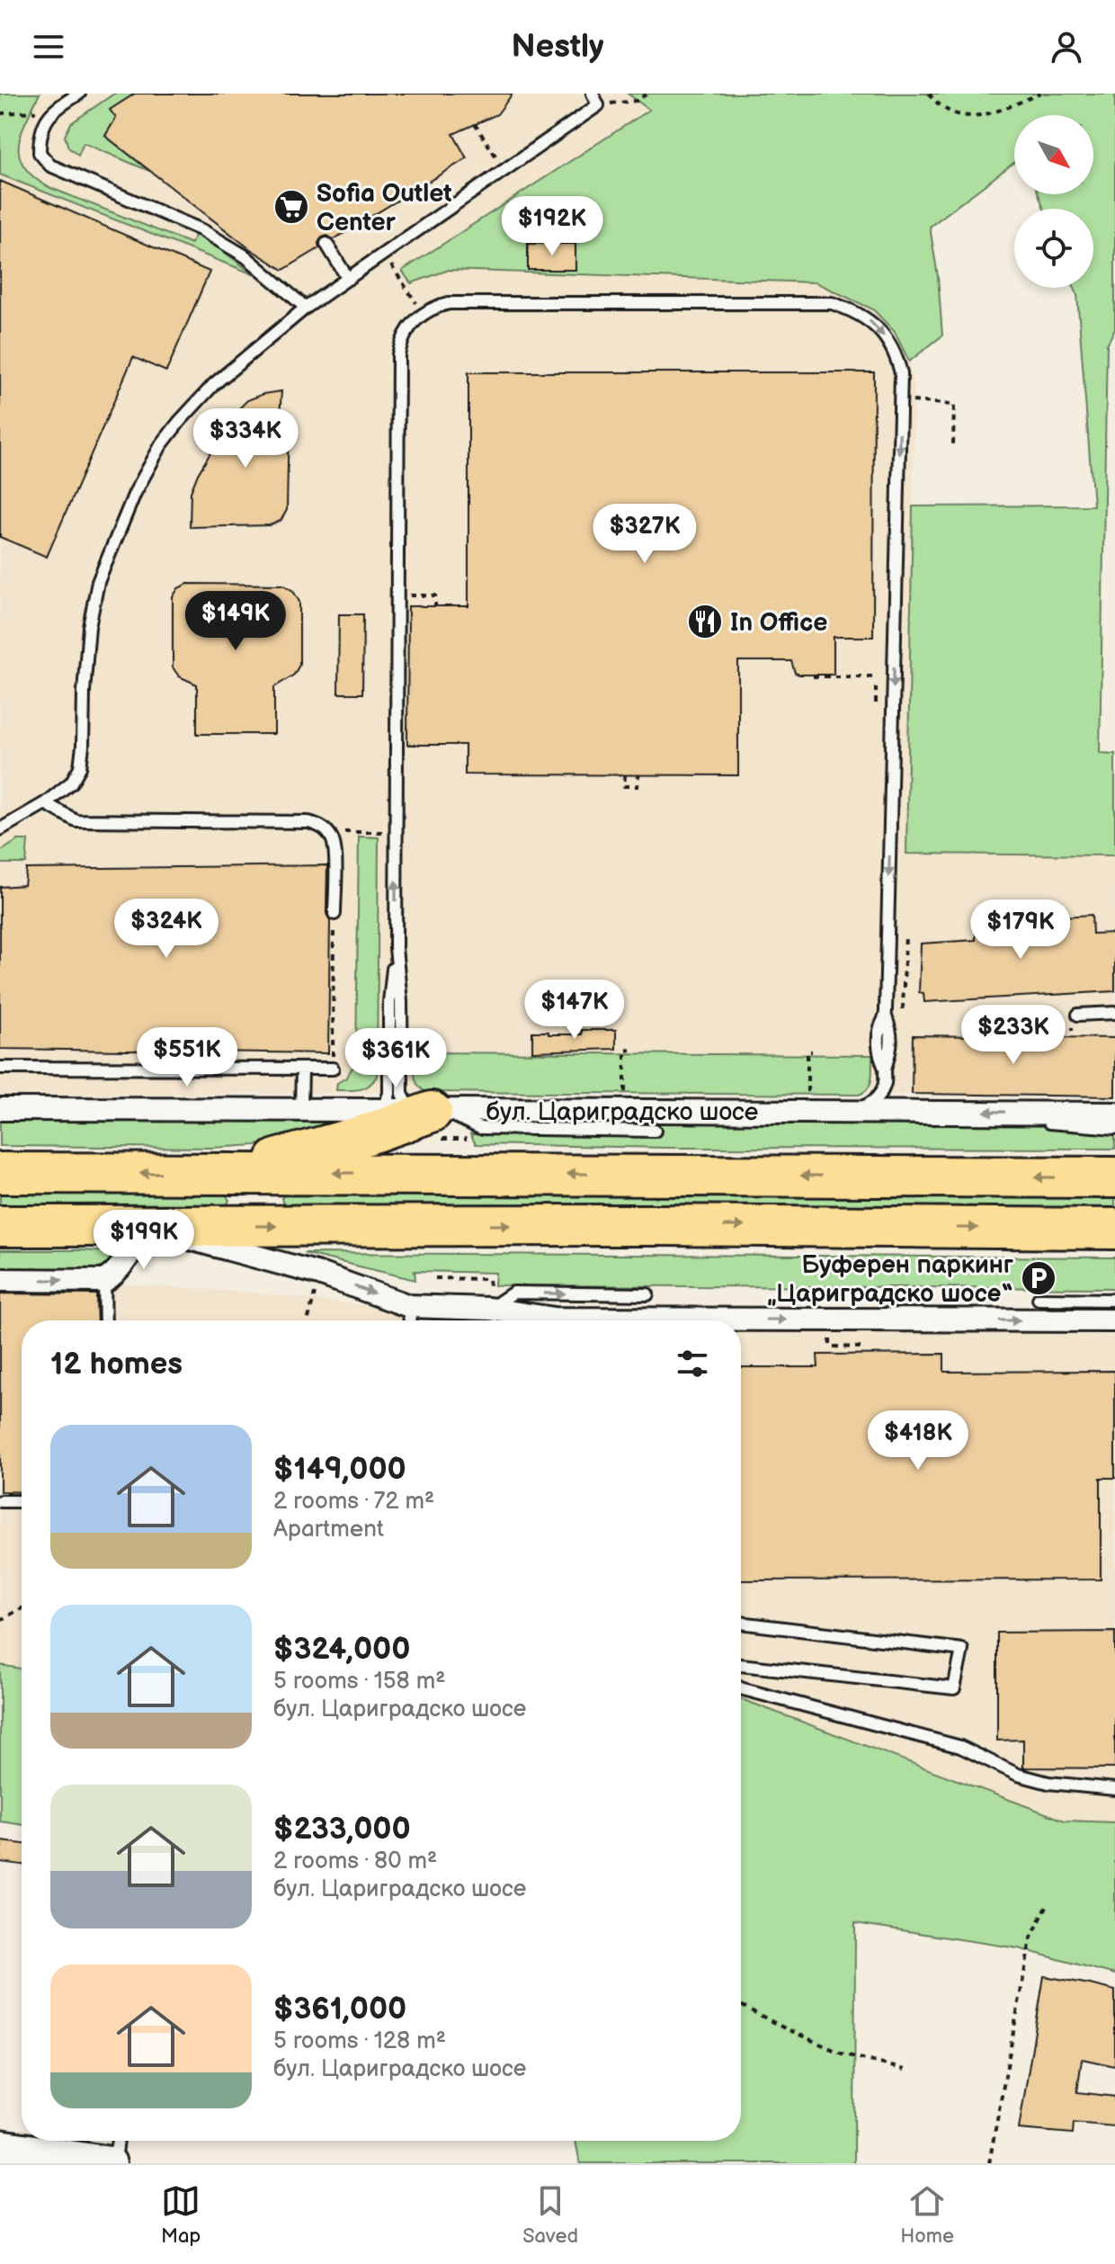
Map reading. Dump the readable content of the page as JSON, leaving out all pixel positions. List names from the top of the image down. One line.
{"streets":{"street":["бул. Цариградско шосе"]},"places":{"supermarket":["Sofia Outlet Center"],"restaurant":["In Office"],"parking":["Буферен паркинг „Цариградско шосе“"]},"north":"bottom right","page":{"header":"Nestly","price":["$192K","$334K","$327K","$149K","$324K","$179K","$147K","$233K","$551K","$361K","$199K","$418K"],"heading":"12 homes","list":[{"name":"$149,000","note":"2 rooms · 72 m² · Apartment"},{"name":"$324,000","note":"5 rooms · 158 m² · бул. Цариградско шосе"},{"name":"$233,000","note":"2 rooms · 80 m² · бул. Цариградско шосе"},{"name":"$361,000","note":"5 rooms · 128 m² · бул. Цариградско шосе"}],"tabs":["Map","Saved","Home"]}}
